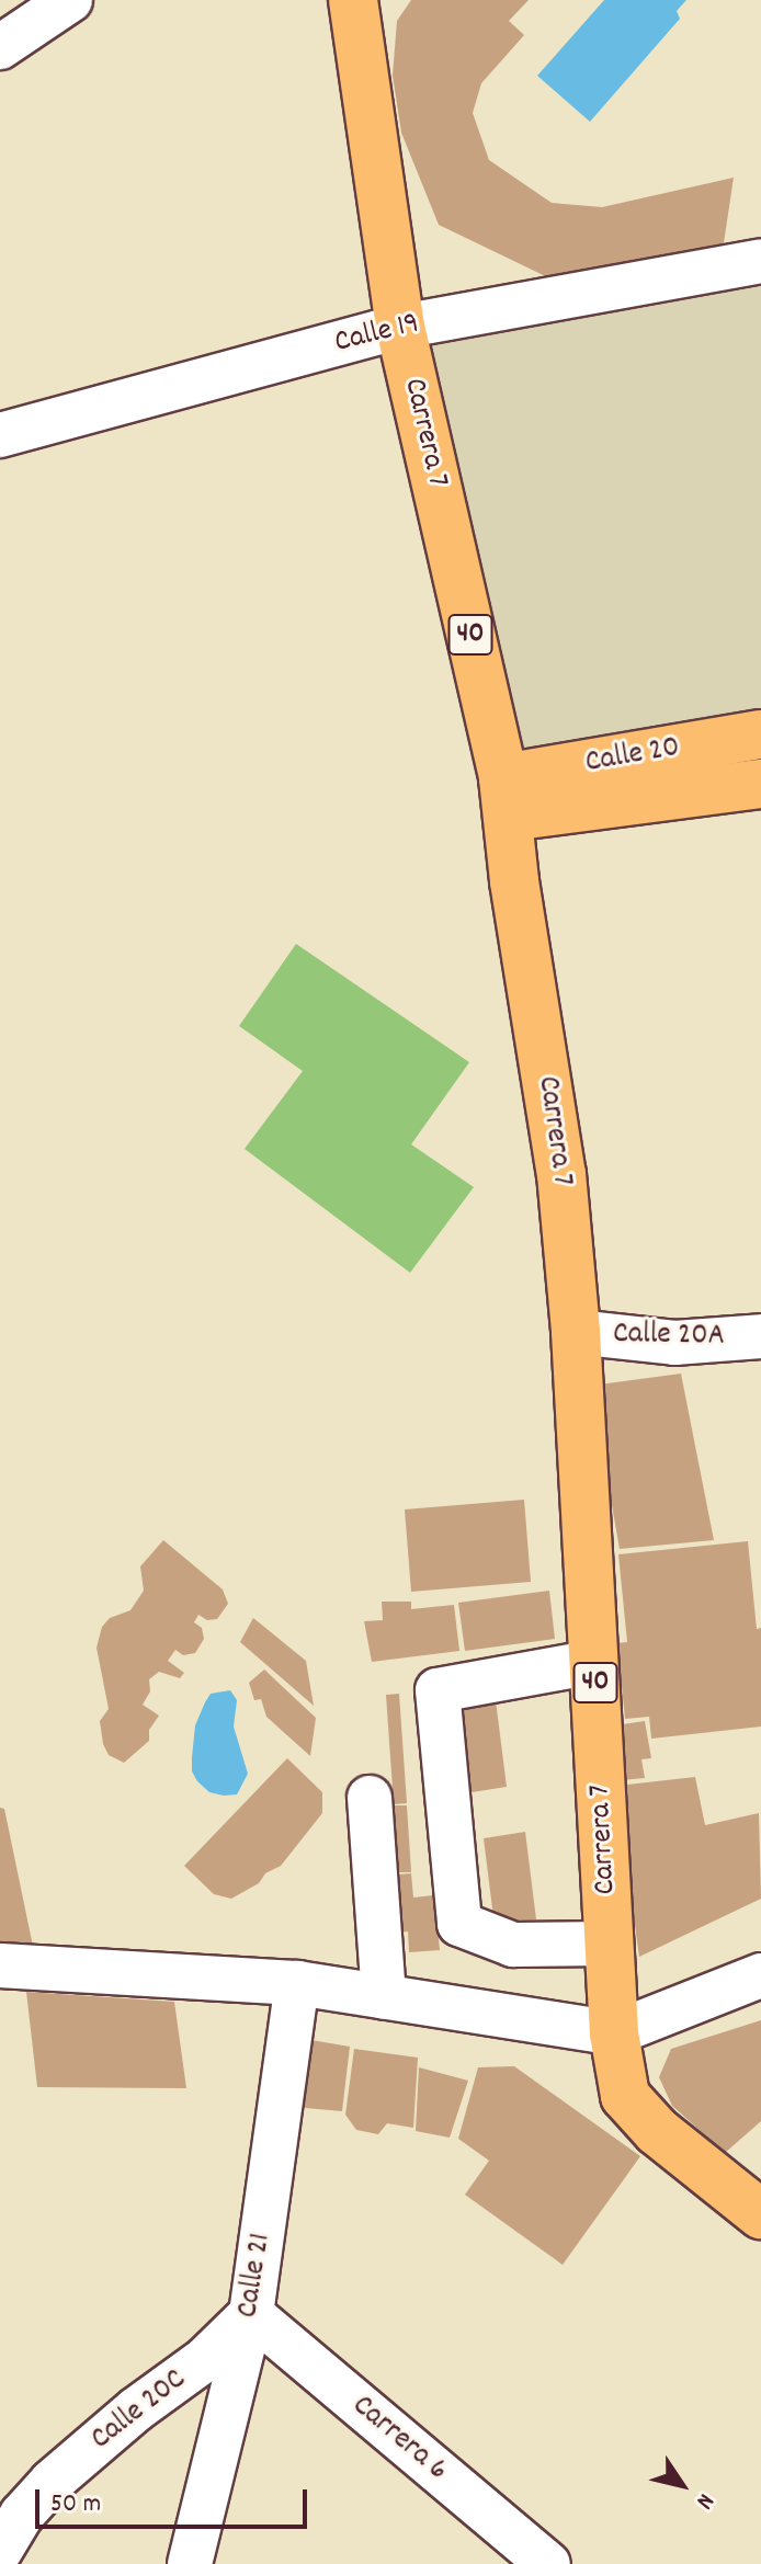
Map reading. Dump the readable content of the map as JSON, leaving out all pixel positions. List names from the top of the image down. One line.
{"streets":{"main road":["Carrera 7","40","Calle 20"],"street":["Calle 19","Calle 20A","Calle 21","Calle 20C","Carrera 6"]},"crossings":[["Calle 19","Carrera 7"],["Carrera 7","Calle 20"],["Carrera 7","Calle 20A"],["Calle 21","Calle 20C"],["Calle 21","Carrera 6"],["Calle 20C","Carrera 6"]],"scale_bar":"50 m","north":"bottom right"}
